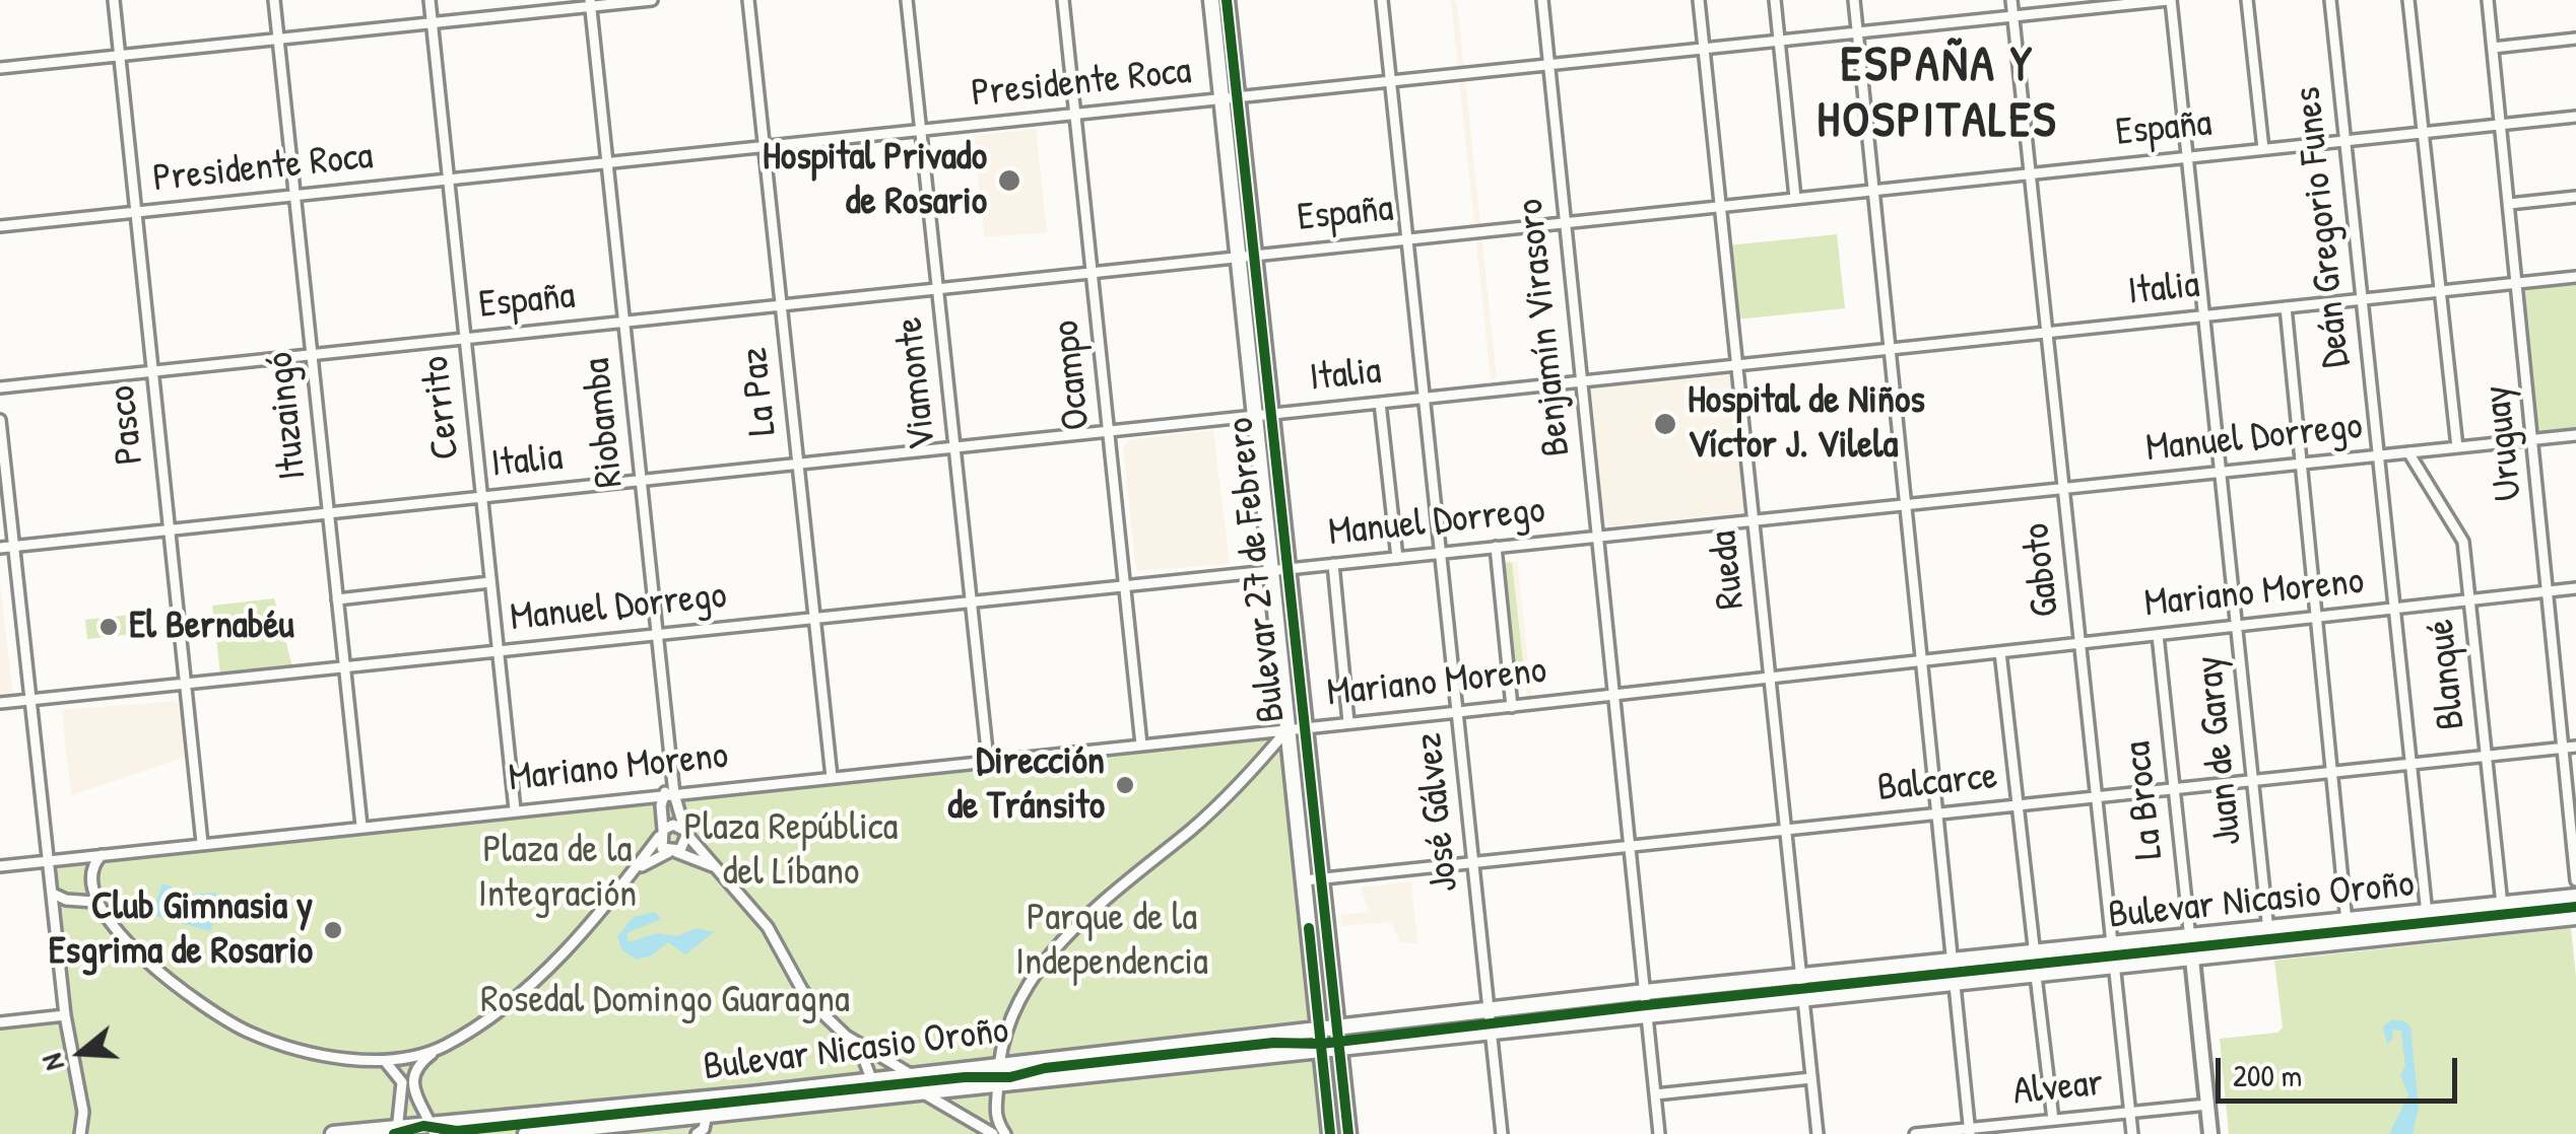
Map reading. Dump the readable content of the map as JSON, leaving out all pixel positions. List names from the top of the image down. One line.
{"streets":{"main road":["Bulevar 27 de Febrero","Bulevar Nicasio Oroño"],"street":["Presidente Roca","España","Deán Gregorio Funes","Italia","Benjamín Virasoro","Ocampo","Viamonte","La Paz","Cerrito","Ituzaingó","Riobamba","Pasco","Manuel Dorrego","Uruguay","Rueda","Gaboto","Mariano Moreno","Blanqué","Juan de Garay","Balcarce","La Broca","José Gálvez","Alvear"]},"crossings":[["Presidente Roca","Benjamín Virasoro"],["Presidente Roca","Ocampo"],["Presidente Roca","Viamonte"],["Presidente Roca","La Paz"],["Presidente Roca","Cerrito"],["Presidente Roca","Ituzaingó"],["Presidente Roca","Riobamba"],["Presidente Roca","Pasco"],["Presidente Roca","Bulevar 27 de Febrero"],["Presidente Roca","Rueda"],["Presidente Roca","Gaboto"],["Presidente Roca","Juan de Garay"],["Presidente Roca","José Gálvez"],["España","Deán Gregorio Funes"],["España","Benjamín Virasoro"],["España","Ocampo"],["España","Viamonte"],["España","La Paz"],["España","Cerrito"],["España","Ituzaingó"],["España","Riobamba"],["España","Pasco"],["España","Uruguay"],["España","Bulevar 27 de Febrero"],["España","Rueda"],["España","Gaboto"],["España","Juan de Garay"],["España","José Gálvez"],["Deán Gregorio Funes","Italia"],["Deán Gregorio Funes","Manuel Dorrego"],["Deán Gregorio Funes","Mariano Moreno"],["Deán Gregorio Funes","Balcarce"],["Deán Gregorio Funes","Bulevar Nicasio Oroño"],["Italia","Benjamín Virasoro"],["Italia","Ocampo"],["Italia","Viamonte"],["Italia","La Paz"],["Italia","Cerrito"],["Italia","Ituzaingó"],["Italia","Riobamba"],["Italia","Pasco"],["Italia","Uruguay"],["Italia","Bulevar 27 de Febrero"],["Italia","Rueda"],["Italia","Gaboto"],["Italia","Juan de Garay"],["Italia","José Gálvez"],["Benjamín Virasoro","Manuel Dorrego"],["Benjamín Virasoro","Mariano Moreno"],["Benjamín Virasoro","Balcarce"],["Benjamín Virasoro","Bulevar Nicasio Oroño"],["Ocampo","Manuel Dorrego"],["Ocampo","Mariano Moreno"],["Viamonte","Manuel Dorrego"],["Viamonte","Mariano Moreno"],["La Paz","Manuel Dorrego"],["La Paz","Mariano Moreno"],["Cerrito","Manuel Dorrego"],["Cerrito","Mariano Moreno"],["Ituzaingó","Manuel Dorrego"],["Ituzaingó","Mariano Moreno"],["Riobamba","Manuel Dorrego"],["Riobamba","Mariano Moreno"],["Pasco","Manuel Dorrego"],["Pasco","Mariano Moreno"],["Manuel Dorrego","Uruguay"],["Manuel Dorrego","Bulevar 27 de Febrero"],["Manuel Dorrego","Rueda"],["Manuel Dorrego","Gaboto"],["Manuel Dorrego","Blanqué"],["Manuel Dorrego","Juan de Garay"],["Manuel Dorrego","José Gálvez"],["Uruguay","Mariano Moreno"],["Uruguay","Balcarce"],["Bulevar 27 de Febrero","Mariano Moreno"],["Bulevar 27 de Febrero","Balcarce"],["Bulevar 27 de Febrero","Bulevar Nicasio Oroño"],["Rueda","Mariano Moreno"],["Rueda","Balcarce"],["Rueda","Bulevar Nicasio Oroño"],["Gaboto","Mariano Moreno"],["Gaboto","Balcarce"],["Gaboto","Bulevar Nicasio Oroño"],["Gaboto","Alvear"],["Mariano Moreno","Blanqué"],["Mariano Moreno","Juan de Garay"],["Mariano Moreno","La Broca"],["Mariano Moreno","José Gálvez"],["Blanqué","Balcarce"],["Blanqué","Bulevar Nicasio Oroño"],["Juan de Garay","Balcarce"],["Juan de Garay","Bulevar Nicasio Oroño"],["Balcarce","La Broca"],["Balcarce","José Gálvez"],["La Broca","Bulevar Nicasio Oroño"],["La Broca","Alvear"],["José Gálvez","Bulevar Nicasio Oroño"]],"districts":["ESPAÑA Y HOSPITALES"],"parks":["Plaza República del Líbano","Plaza de la Integración","Parque de la Independencia","Rosedal Domingo Guaragna"],"places":["Hospital Privado de Rosario","Hospital de Niños Víctor J. Vilela","El Bernabéu","Dirección de Tránsito","Club Gimnasia y Esgrima de Rosario"],"scale_bar":"200 m","north":"left"}
